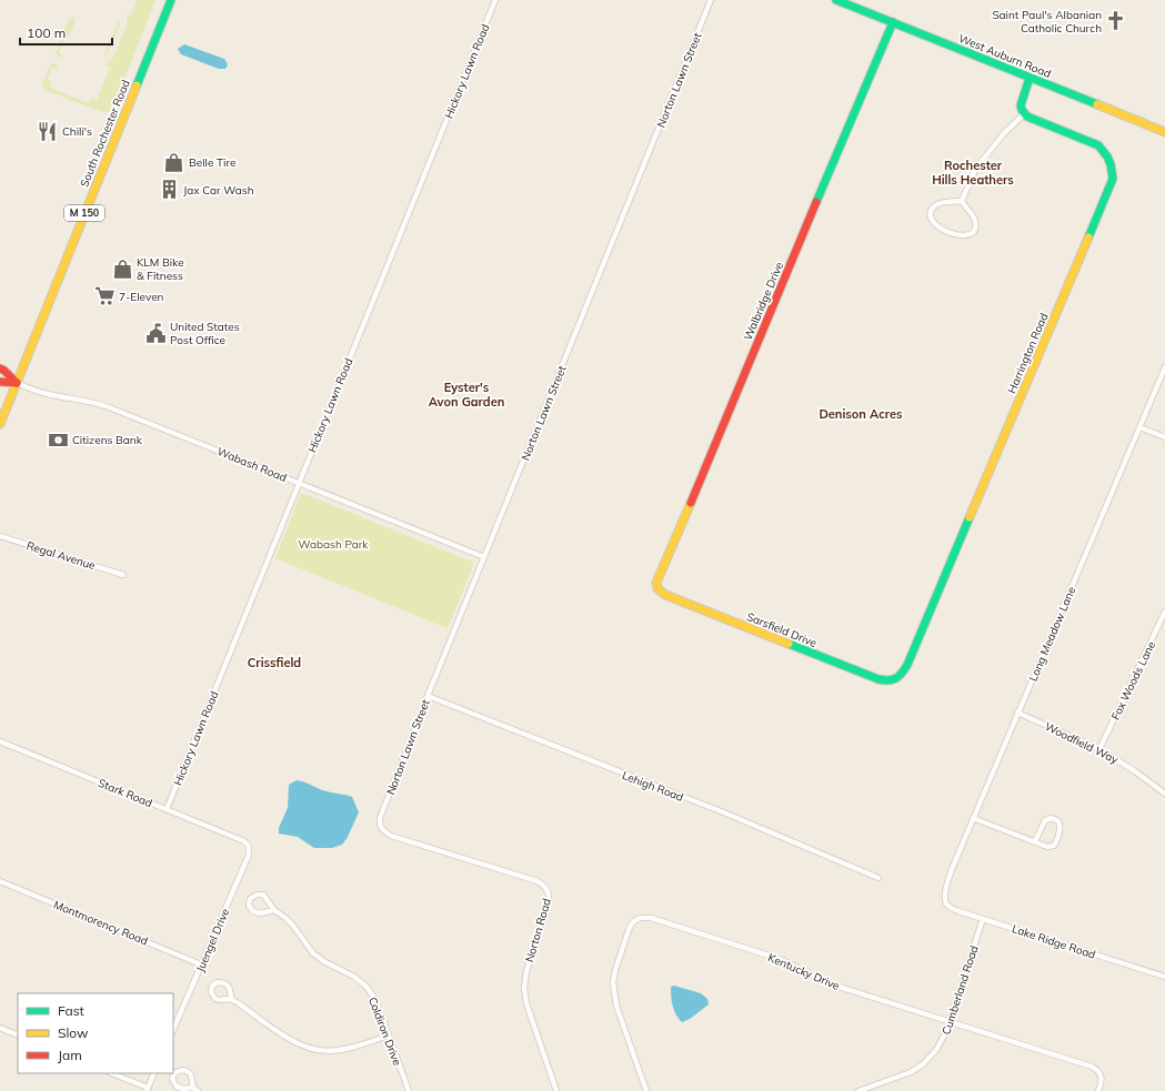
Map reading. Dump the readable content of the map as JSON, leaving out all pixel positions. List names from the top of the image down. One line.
{"streets":{"street":["West Auburn Road","Hickory Lawn Road","Norton Lawn Street","South Rochester Road","M 150","Walbridge Drive","Harrington Road","Wabash Road","Regal Avenue","Sarsfield Drive","Long Meadow Lane","Fox Woods Lane","Woodfield Way","Lehigh Road","Stark Road","Montmorency Road","Norton Road","Juengel Drive","Lake Ridge Road","Kentucky Drive","Cumberland Road","Coldiron Drive"]},"crossings":[["West Auburn Road","Walbridge Drive"],["Hickory Lawn Road","Wabash Road"],["Hickory Lawn Road","Stark Road"],["Norton Lawn Street","Wabash Road"],["Norton Lawn Street","Lehigh Road"],["Norton Lawn Street","Norton Road"],["South Rochester Road","Wabash Road"],["Walbridge Drive","Sarsfield Drive"],["Harrington Road","Sarsfield Drive"],["Long Meadow Lane","Woodfield Way"],["Long Meadow Lane","Lake Ridge Road"],["Fox Woods Lane","Woodfield Way"],["Stark Road","Juengel Drive"],["Montmorency Road","Juengel Drive"],["Lake Ridge Road","Cumberland Road"],["Kentucky Drive","Cumberland Road"]],"districts":["Rochester Hills Heathers","Eyster's Avon Garden","Denison Acres","Crissfield"],"parks":["Wabash Park"],"places":{"church":["Saint Paul's Albanian Catholic Church"],"restaurant":["Chili's"],"shop":["Belle Tire","KLM Bike & Fitness"],"building":["Jax Car Wash"],"supermarket":["7-Eleven"],"public building":["United States Post Office"],"bank":["Citizens Bank"]},"legend":["Fast","Slow","Jam"],"scale_bar":"100 m"}
